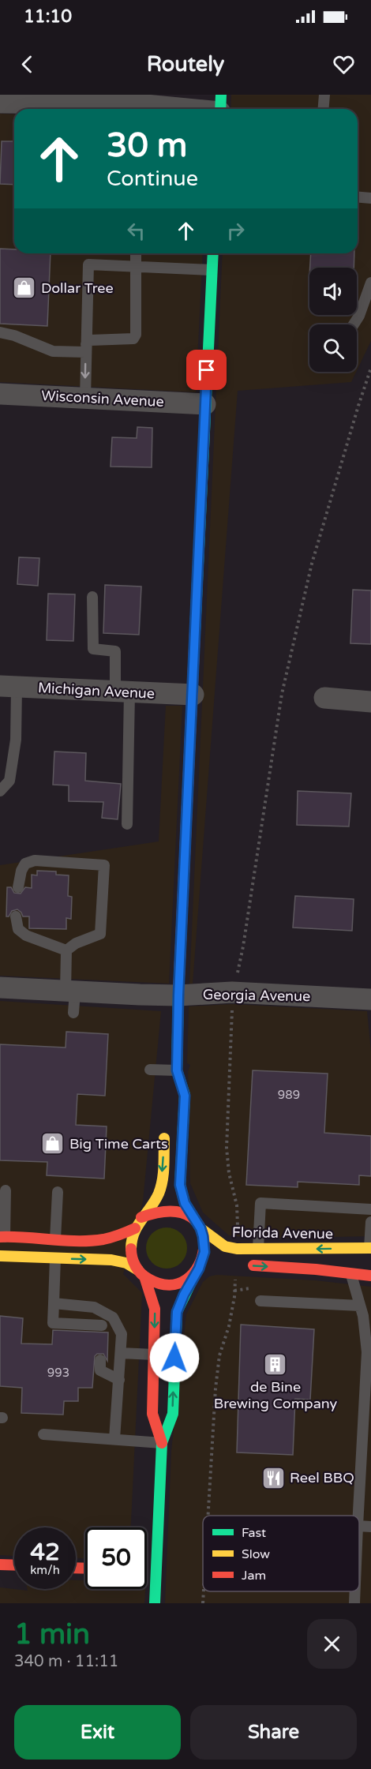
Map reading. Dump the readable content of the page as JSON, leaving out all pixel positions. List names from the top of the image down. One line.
{"streets":{"main road":["Florida Avenue"],"street":["Wisconsin Avenue","Michigan Avenue","Georgia Avenue"]},"places":{"shop":["Dollar Tree","Big Time Carts"],"building":["de Bine Brewing Company"],"restaurant":["Reel BBQ"]},"house_numbers":["989","993"],"legend":["Fast","Slow","Jam"],"page":{"status":"11:10","header":"Routely","turn":["30 m","Continue"],"speed":"42 km/h","limit":"50","heading":["1 min","340 m · 11:11"],"buttons":["Exit","Share"]}}
